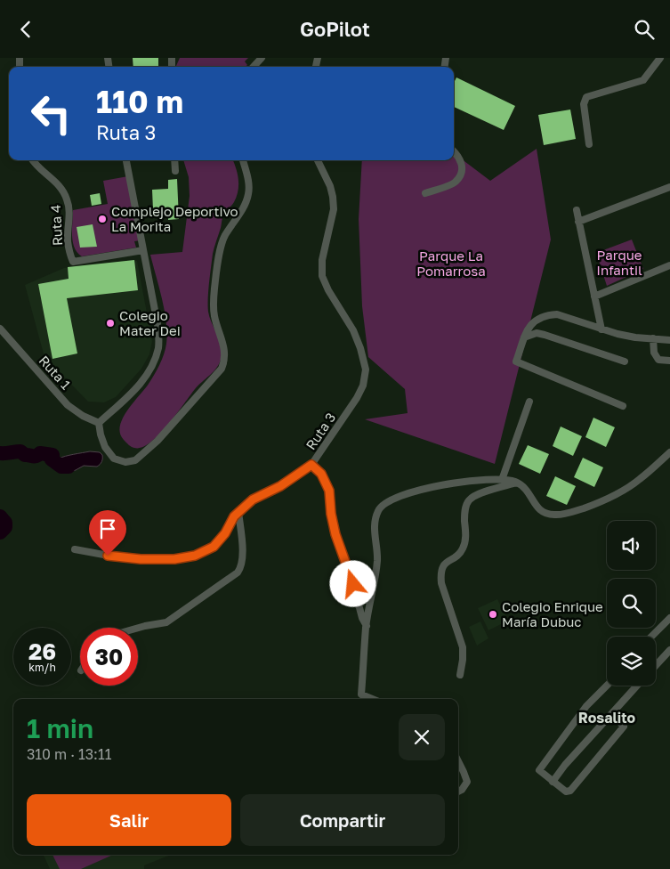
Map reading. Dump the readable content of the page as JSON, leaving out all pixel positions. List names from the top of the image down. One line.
{"streets":{"street":["Ruta 4","Ruta 1","Ruta 3"]},"districts":["Rosalito"],"parks":["Parque Infantil","Parque La Pomarrosa"],"places":["Complejo Deportivo La Morita","Colegio Mater Dei","Colegio Enrique María Dubuc"],"page":{"header":"GoPilot","turn":["110 m","Ruta 3"],"speed":"26 km/h","limit":"30","heading":["1 min","310 m · 13:11"],"buttons":["Salir","Compartir"]}}
